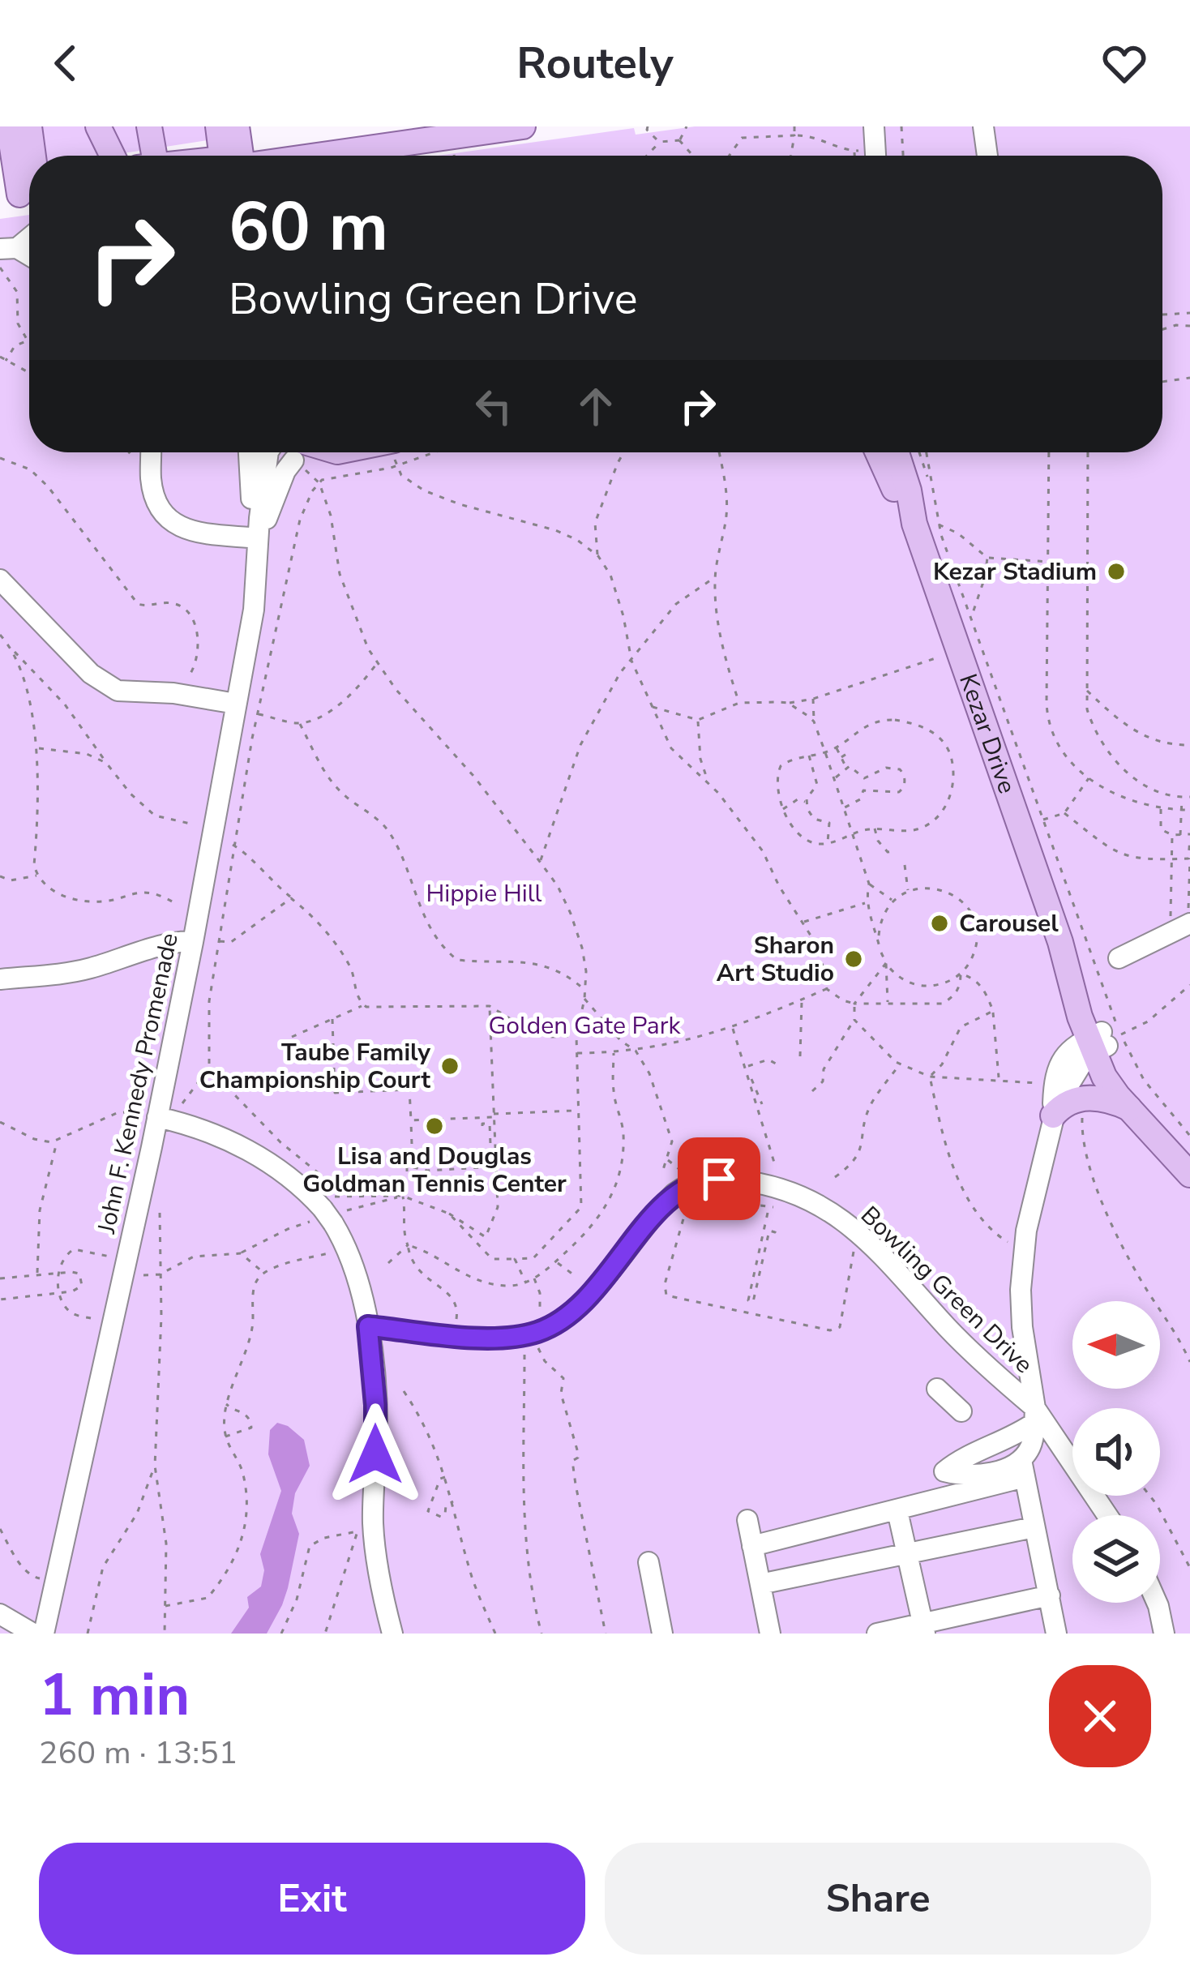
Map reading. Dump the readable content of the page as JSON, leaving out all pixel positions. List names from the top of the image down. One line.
{"streets":{"main road":["Kezar Drive"],"street":["John F. Kennedy Promenade","Bowling Green Drive"]},"parks":["Hippie Hill","Golden Gate Park"],"places":["Kezar Stadium","Carousel","Sharon Art Studio","Taube Family Championship Court","Lisa and Douglas Goldman Tennis Center"],"north":"left","page":{"header":"Routely","turn":["60 m","Bowling Green Drive"],"heading":["1 min","260 m · 13:51"],"buttons":["Exit","Share"]}}
